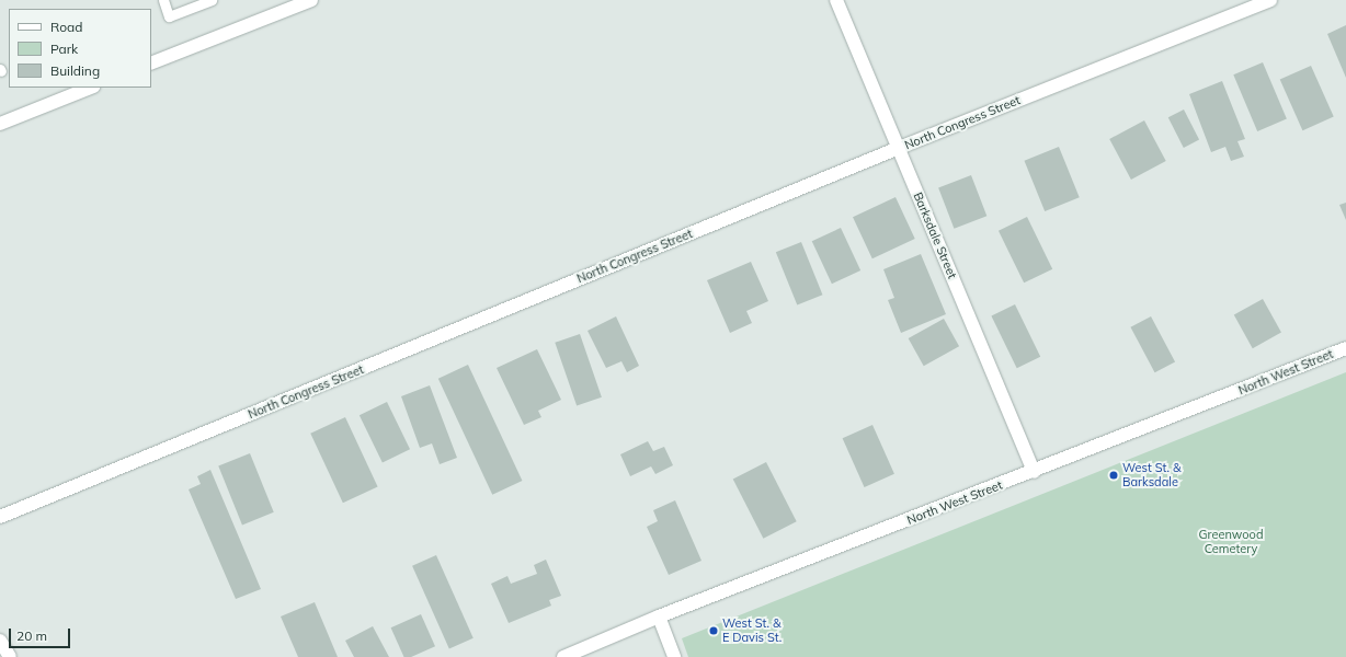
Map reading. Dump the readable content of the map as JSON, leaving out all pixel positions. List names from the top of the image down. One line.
{"streets":{"street":["North Congress Street","Barksdale Street","North West Street"]},"crossings":[["North Congress Street","Barksdale Street"],["Barksdale Street","North West Street"]],"parks":["Greenwood Cemetery"],"places":["West St. & Barksdale","West St. & E Davis St."],"legend":["Road","Park","Building"],"scale_bar":"20 m"}
